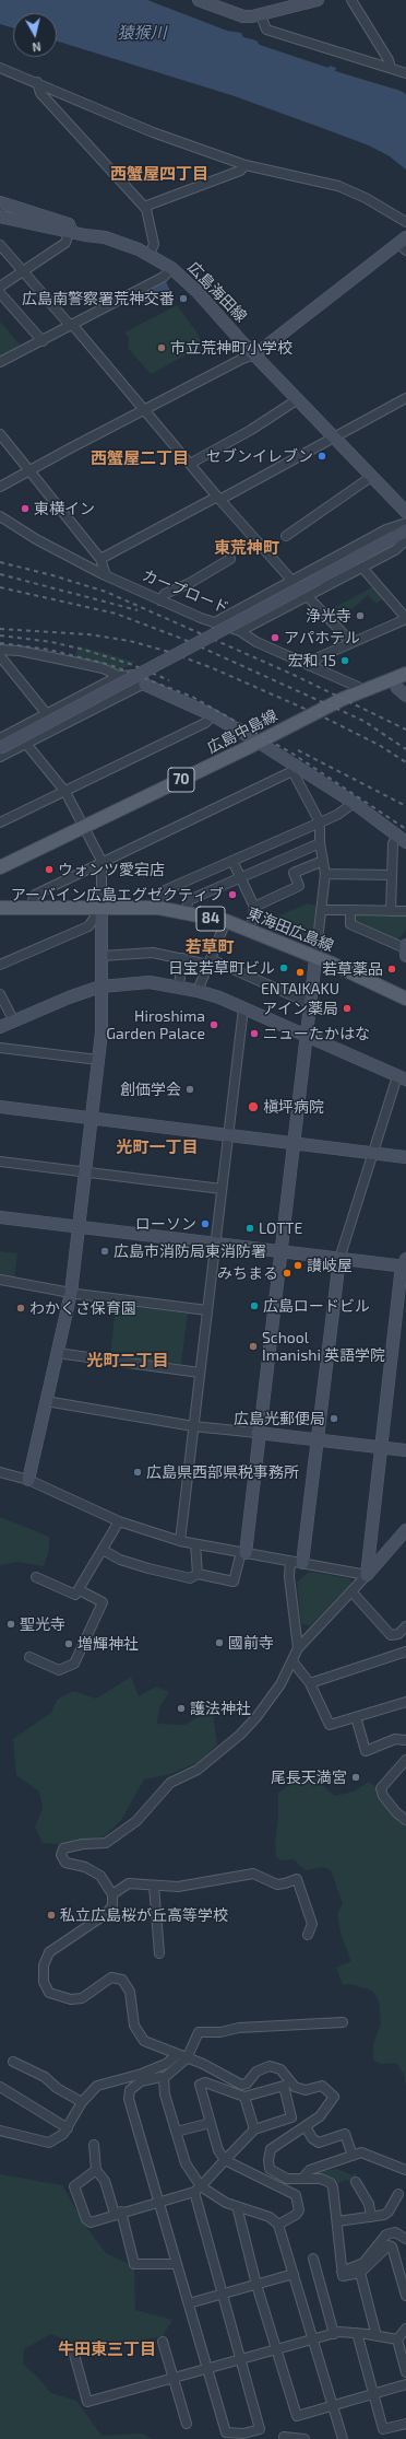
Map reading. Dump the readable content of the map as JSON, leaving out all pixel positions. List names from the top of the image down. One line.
{"streets":{"main road":["広島中島線","70","84","東海田広島線"],"street":["広島海田線","カープロード"]},"crossings":[["カープロード","広島中島線"]],"districts":["西蟹屋四丁目","西蟹屋二丁目","東荒神町","若草町","光町一丁目","光町二丁目","牛田東三丁目"],"water":["猿猴川"],"places":["広島南警察署荒神交番","市立荒神町小学校","セブンイレブン","東横イン","浄光寺","アパホテル","宏和 15","ウォンツ愛宕店","アーバイン広島エグゼクティブ","日宝若草町ビル","若草薬品","ENTAIKAKU","アイン薬局","Hiroshima Garden Palace","ニューたかはな","創価学会","槇坪病院","ローソン","LOTTE","広島市消防局東消防署","讃岐屋","みちまる","広島ロードビル","わかくさ保育園","School Imanishi 英語学院","広島光郵便局","広島県西部県税事務所","聖光寺","國前寺","増輝神社","護法神社","尾長天満宮","私立広島桜が丘高等学校"],"north":"bottom"}
